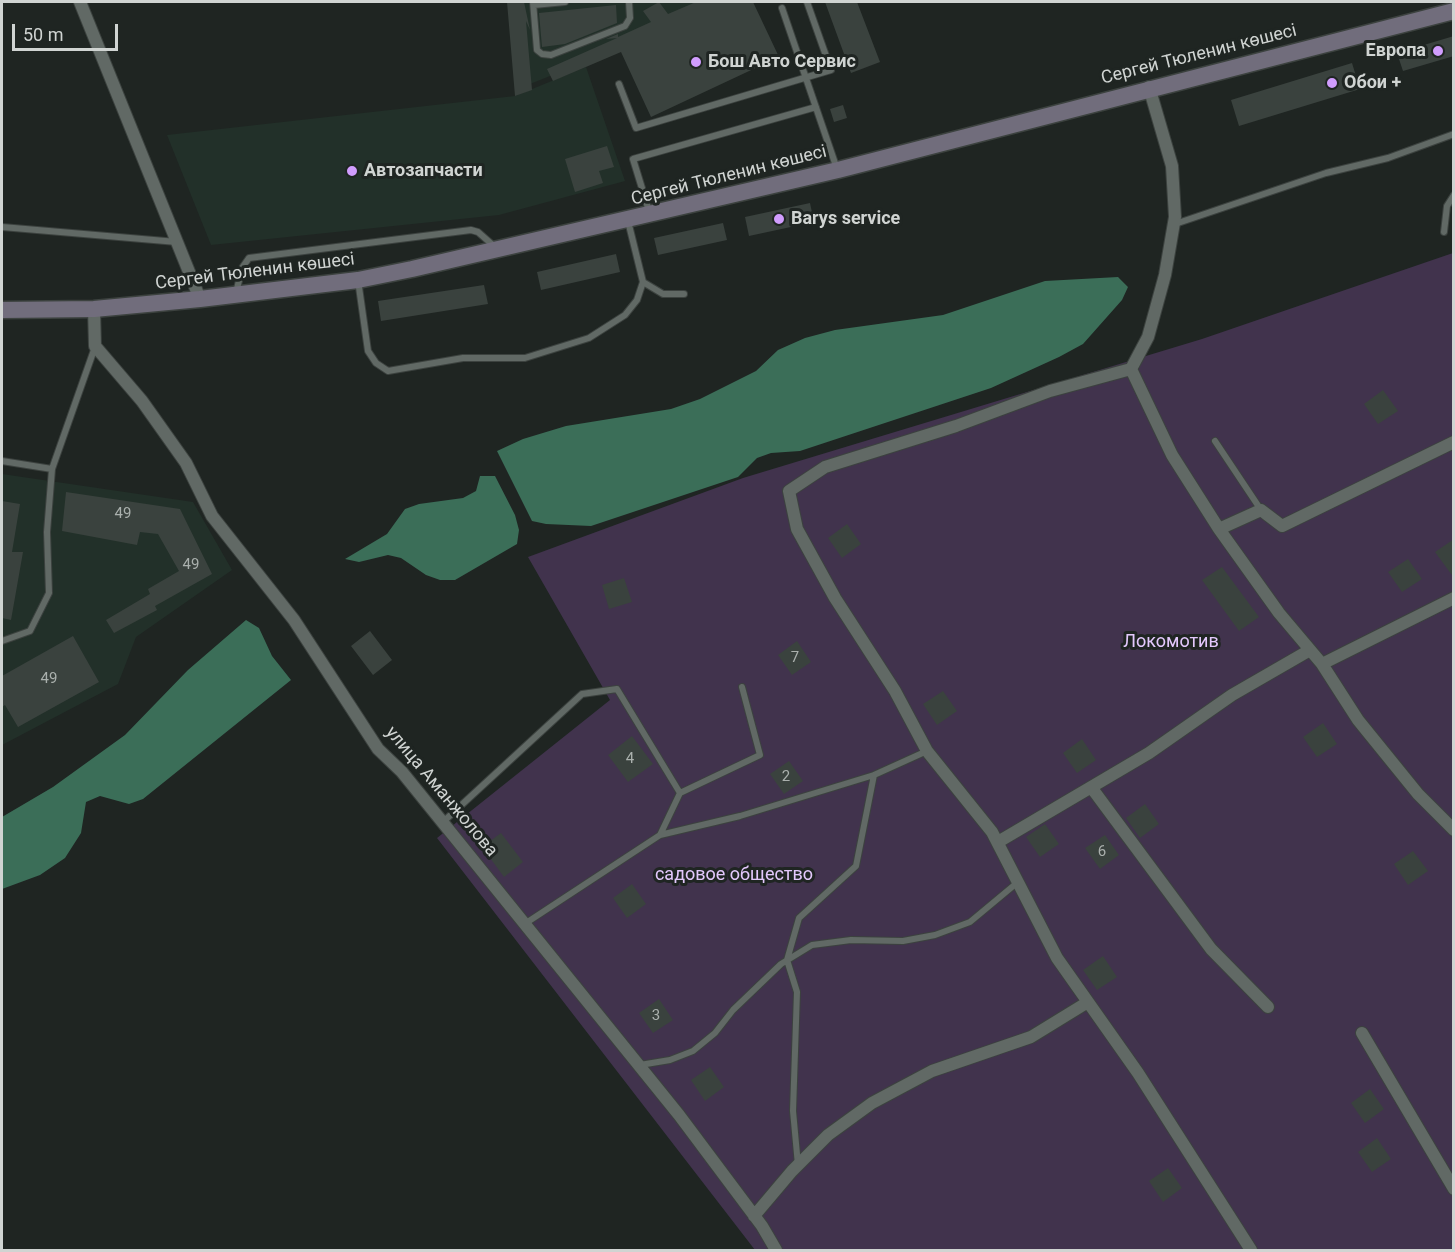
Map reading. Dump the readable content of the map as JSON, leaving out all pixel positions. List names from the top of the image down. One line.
{"streets":{"main road":["Сергей Тюленин көшесі"],"street":["улица Аманжолова"]},"parks":["Локомотив","садовое общество"],"places":["Европа","Бош Авто Сервис","Обои +","Автозапчасти","Barys service"],"house_numbers":["49","49","7","49","4","2","6","3"],"scale_bar":"50 m"}
